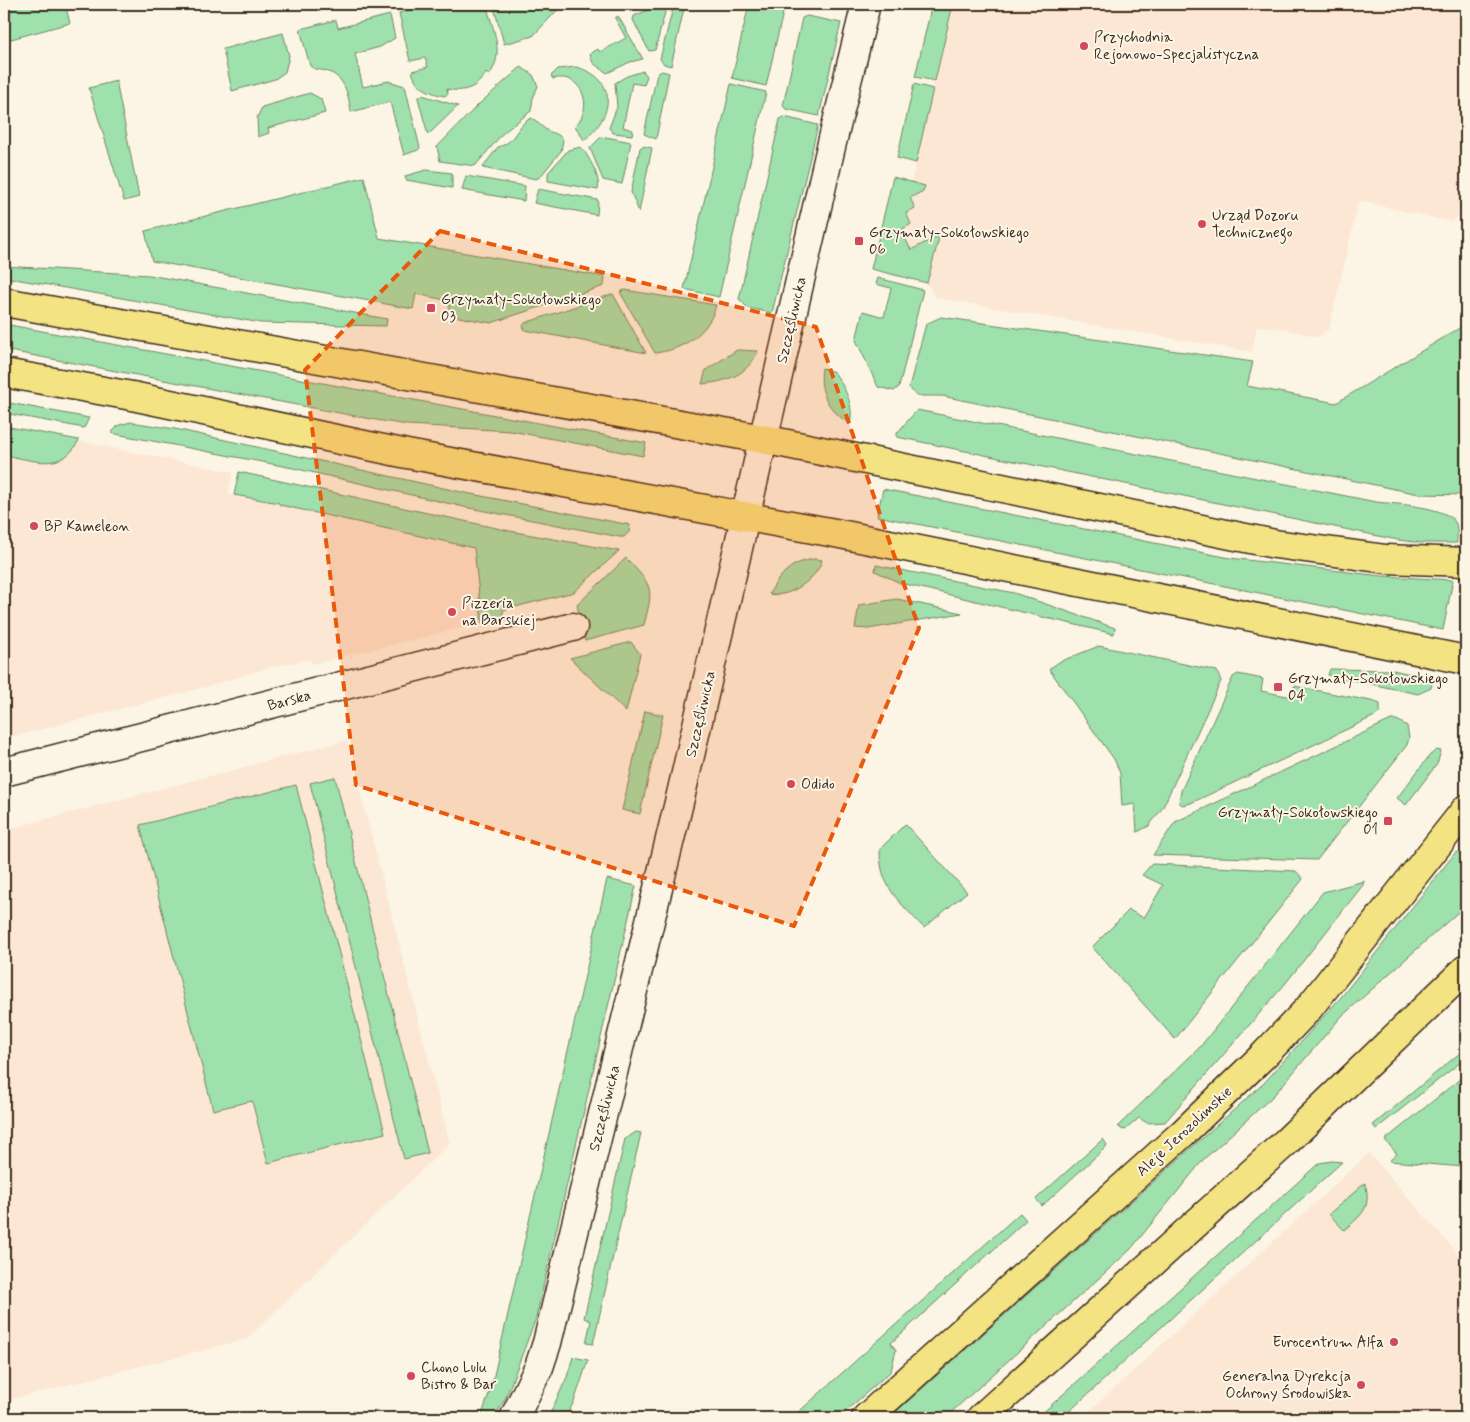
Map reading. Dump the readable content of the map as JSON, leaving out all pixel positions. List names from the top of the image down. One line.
{"streets":{"main road":["Aleje Jerozolimskie"],"street":["Szczęśliwicka","Barska"]},"places":{"other":["Przychodnia Rejonowo-Specjalistyczna","Urząd Dozoru Technicznego","BP Kameleon","Pizzeria na Barskiej","Odido","Eurocentrum Alfa","Chono Lulu Bistro & Bar","Generalna Dyrekcja Ochrony Środowiska"],"transit":["Grzymały-Sokołowskiego 06","Grzymały-Sokołowskiego 03","Grzymały-Sokołowskiego 04","Grzymały-Sokołowskiego 01"]}}
